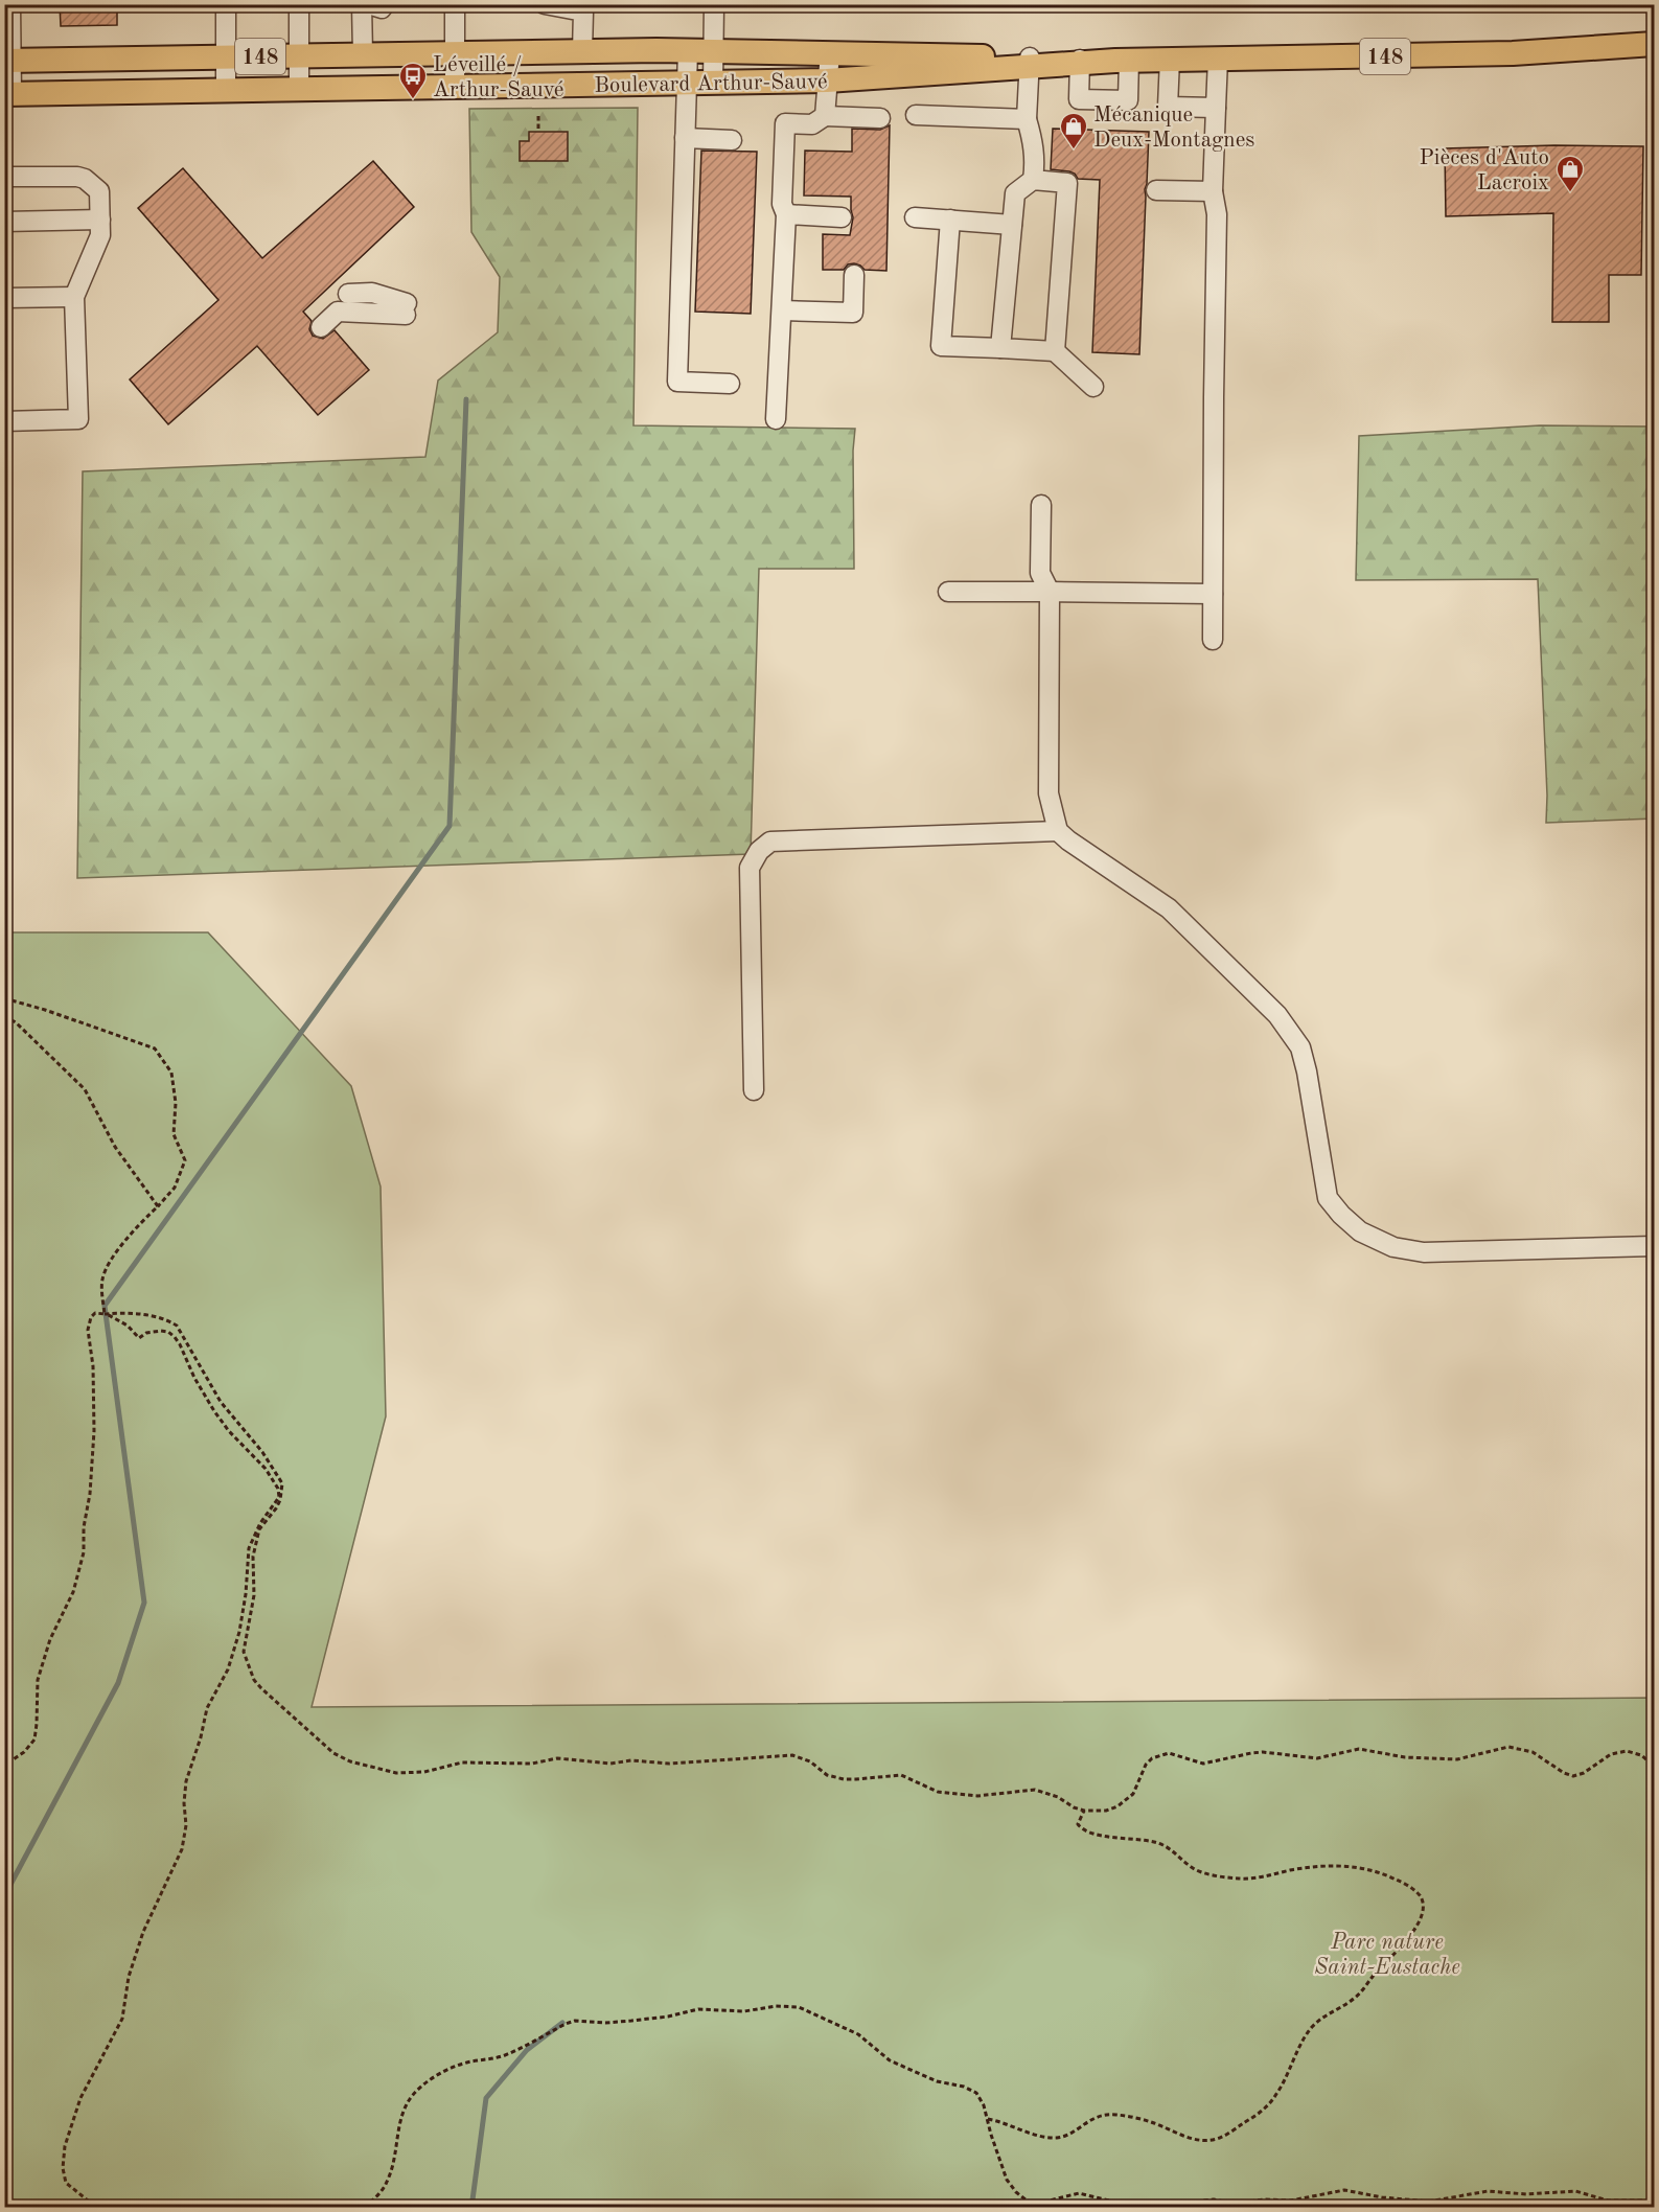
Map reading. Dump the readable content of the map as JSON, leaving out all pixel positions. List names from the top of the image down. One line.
{"streets":{"main road":["148","Boulevard Arthur-Sauvé"]},"parks":["Parc nature Saint-Eustache"],"places":{"bus stop":["Léveillé / Arthur-Sauvé"],"shop":["Mécanique Deux-Montagnes","Pièces d'Auto Lacroix"]}}
